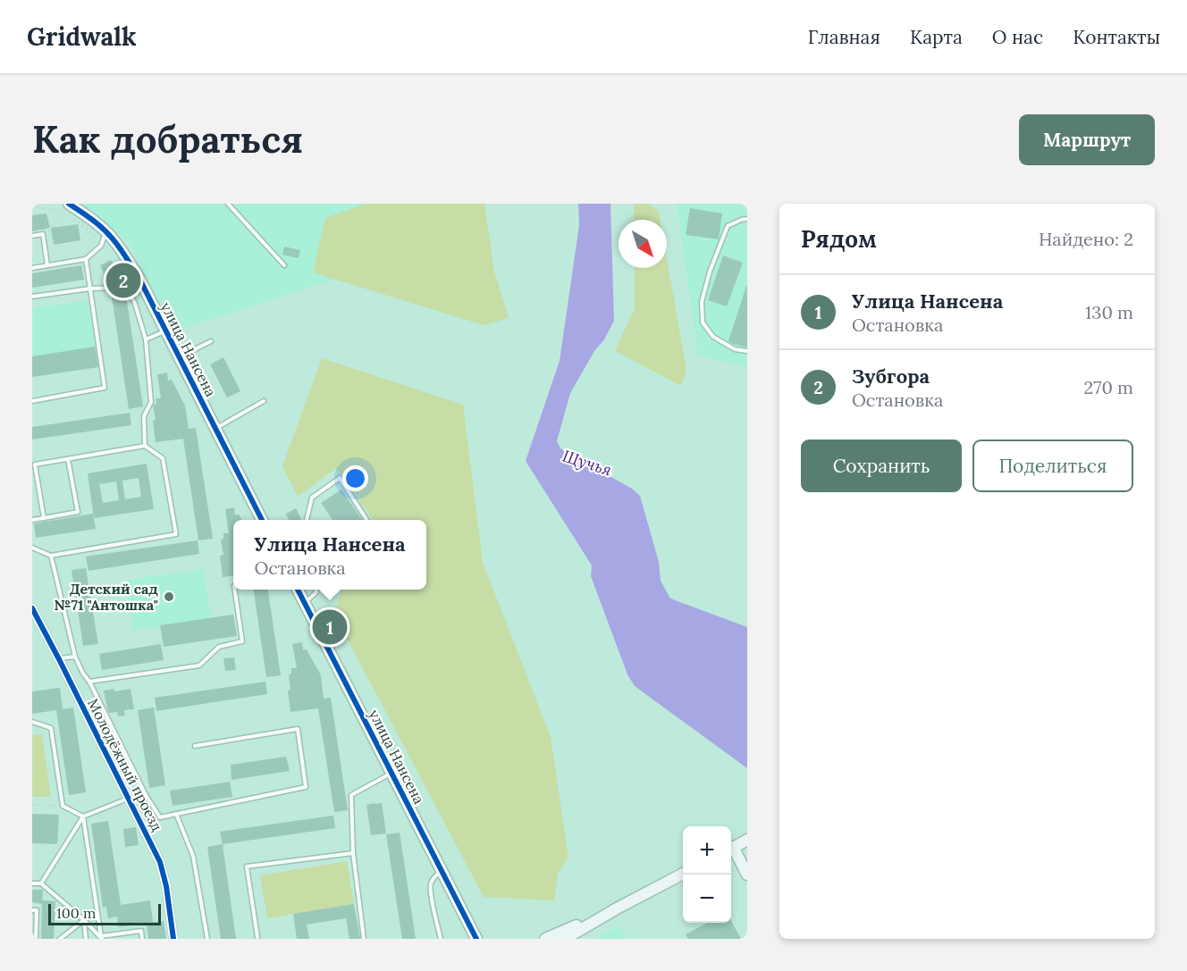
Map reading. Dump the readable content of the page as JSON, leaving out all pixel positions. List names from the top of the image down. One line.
{"streets":{"street":["улица Нансена","Молодёжный проезд"]},"water":["Щучья"],"places":["Детский сад №71 \"Антошка\""],"scale_bar":"100 m","north":"bottom right","page":{"header":"Gridwalk","nav":["Главная","Карта","О нас","Контакты"],"buttons":["Маршрут",["Сохранить","Поделиться"]],"title":"Как добраться","heading":["Рядом","Найдено: 2"],"pins":["2","1"],"list":[{"mark":"1","name":"Улица Нансена","note":"Остановка","value":"130 m"},{"mark":"2","name":"Зубгора","note":"Остановка","value":"270 m"}],"popup":["Улица Нансена","Остановка"],"map_buttons":["+","−"],"scale":"100 m"}}
